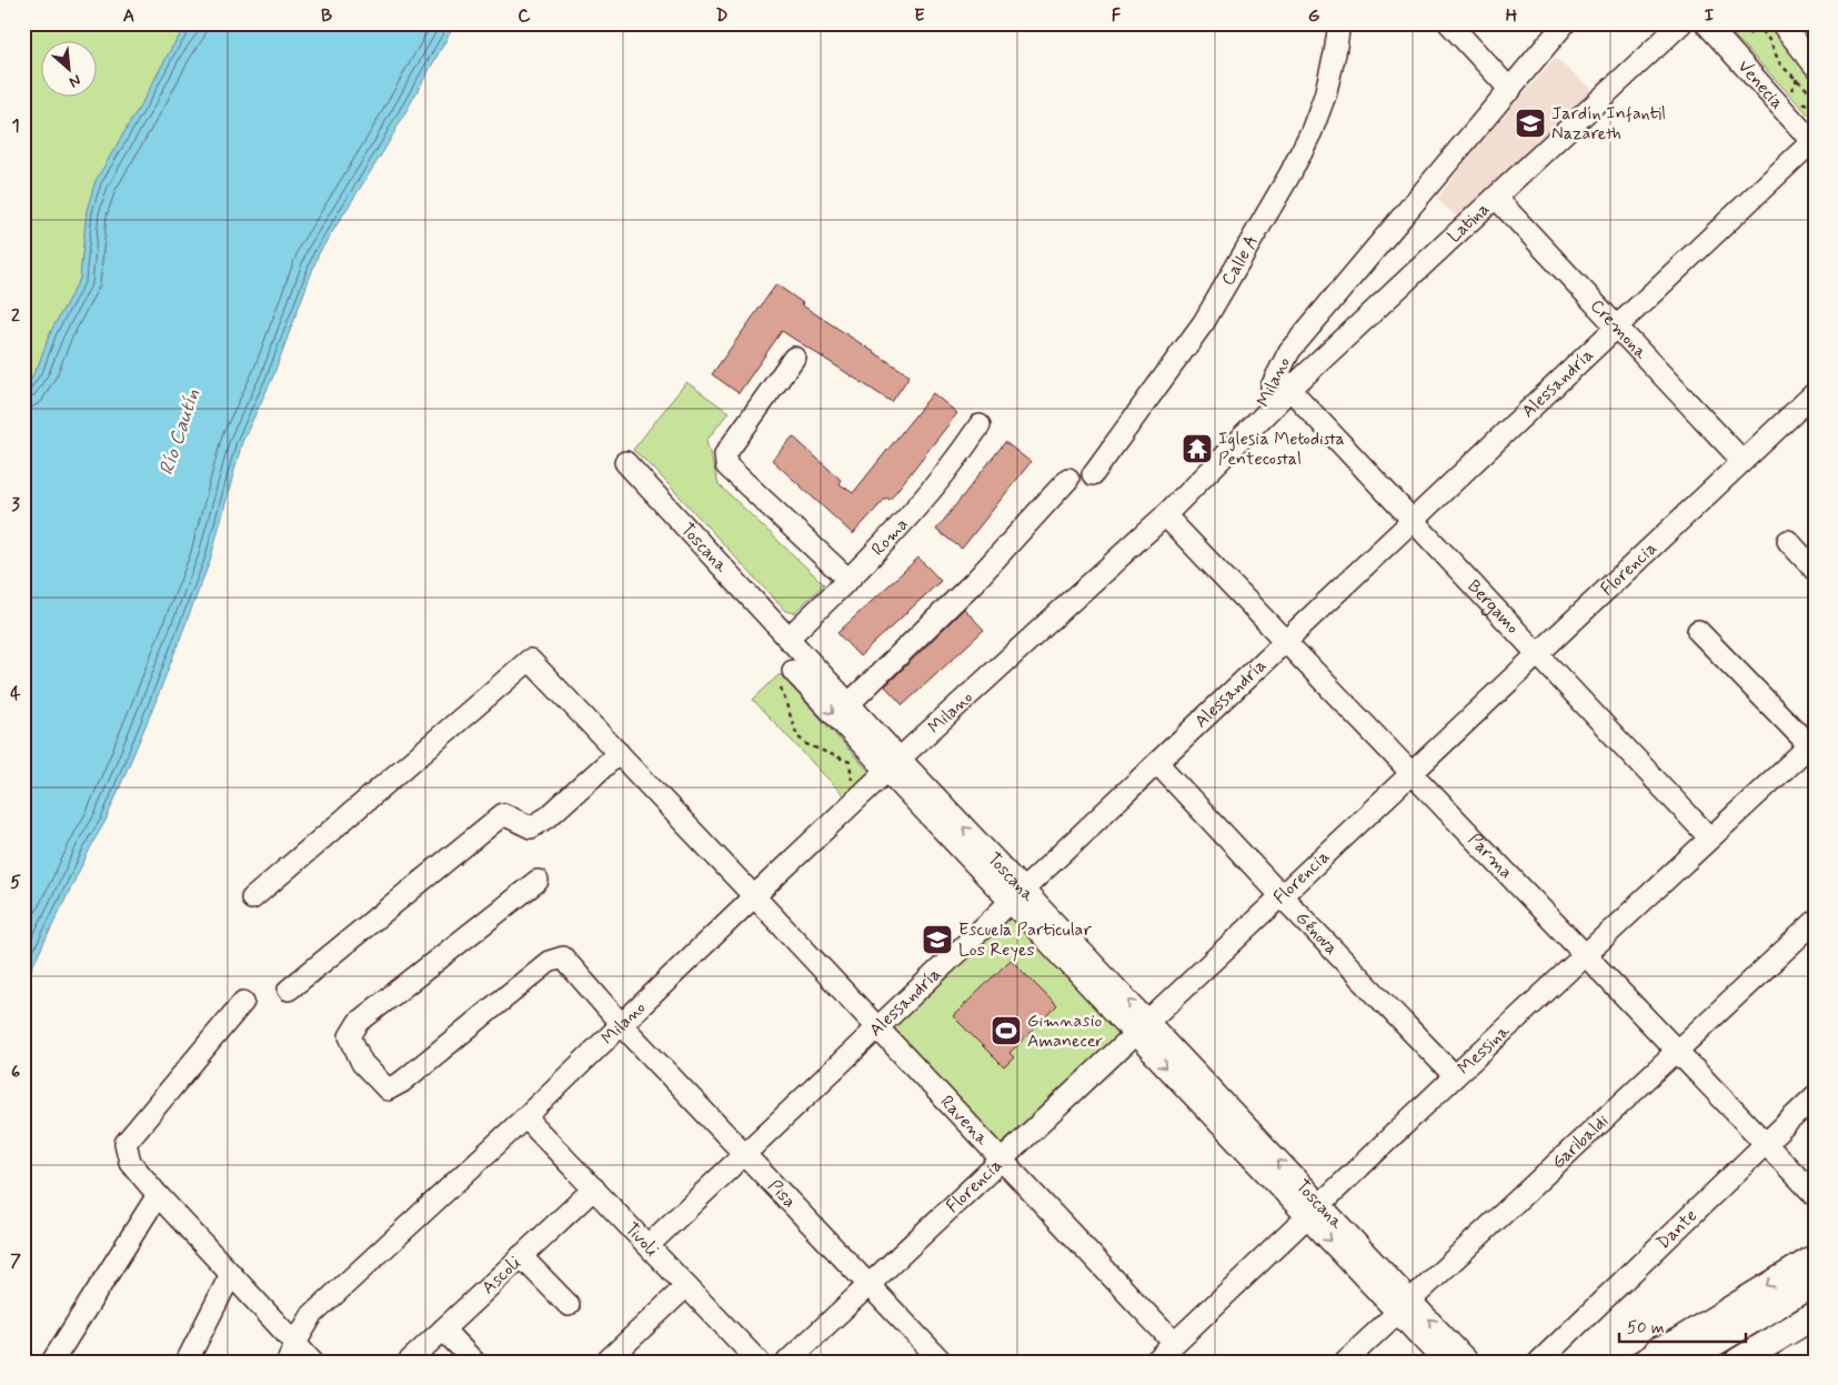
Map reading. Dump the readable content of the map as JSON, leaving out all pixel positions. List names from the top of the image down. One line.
{"streets":{"street":["Venecia","Latina","Calle A","Cremona","Milano","Alessandría","Roma","Toscana","Florencia","Bergamo","Parma","Génova","Messina","Ravena","Garibaldi","Pisa","Dante","Tivoli","Ascoli"]},"crossings":[["Venecia","Alessandría"],["Latina","Cremona"],["Latina","Milano"],["Latina","Bergamo"],["Cremona","Alessandría"],["Cremona","Florencia"],["Milano","Toscana"],["Milano","Bergamo"],["Milano","Parma"],["Milano","Ravena"],["Milano","Pisa"],["Milano","Tivoli"],["Alessandría","Toscana"],["Alessandría","Bergamo"],["Alessandría","Parma"],["Alessandría","Génova"],["Alessandría","Ravena"],["Alessandría","Pisa"],["Alessandría","Tivoli"],["Roma","Toscana"],["Toscana","Florencia"],["Toscana","Messina"],["Toscana","Garibaldi"],["Florencia","Bergamo"],["Florencia","Parma"],["Florencia","Génova"],["Florencia","Ravena"],["Florencia","Pisa"],["Bergamo","Messina"],["Parma","Messina"],["Parma","Garibaldi"],["Parma","Dante"],["Génova","Messina"],["Messina","Ravena"],["Tivoli","Ascoli"]],"water":["Río Cautín"],"places":{"school or university":["Jardín Infantil Nazareth","Escuela Particular Los Reyes"],"temple":["Iglesia Metodista Pentecostal"],"sports":["Gimnasio Amanecer"]},"scale_bar":"50 m","north":"bottom right","grid":{"columns":["A","B","C","D","E","F","G","H","I"],"rows":["1","2","3","4","5","6","7"]}}
